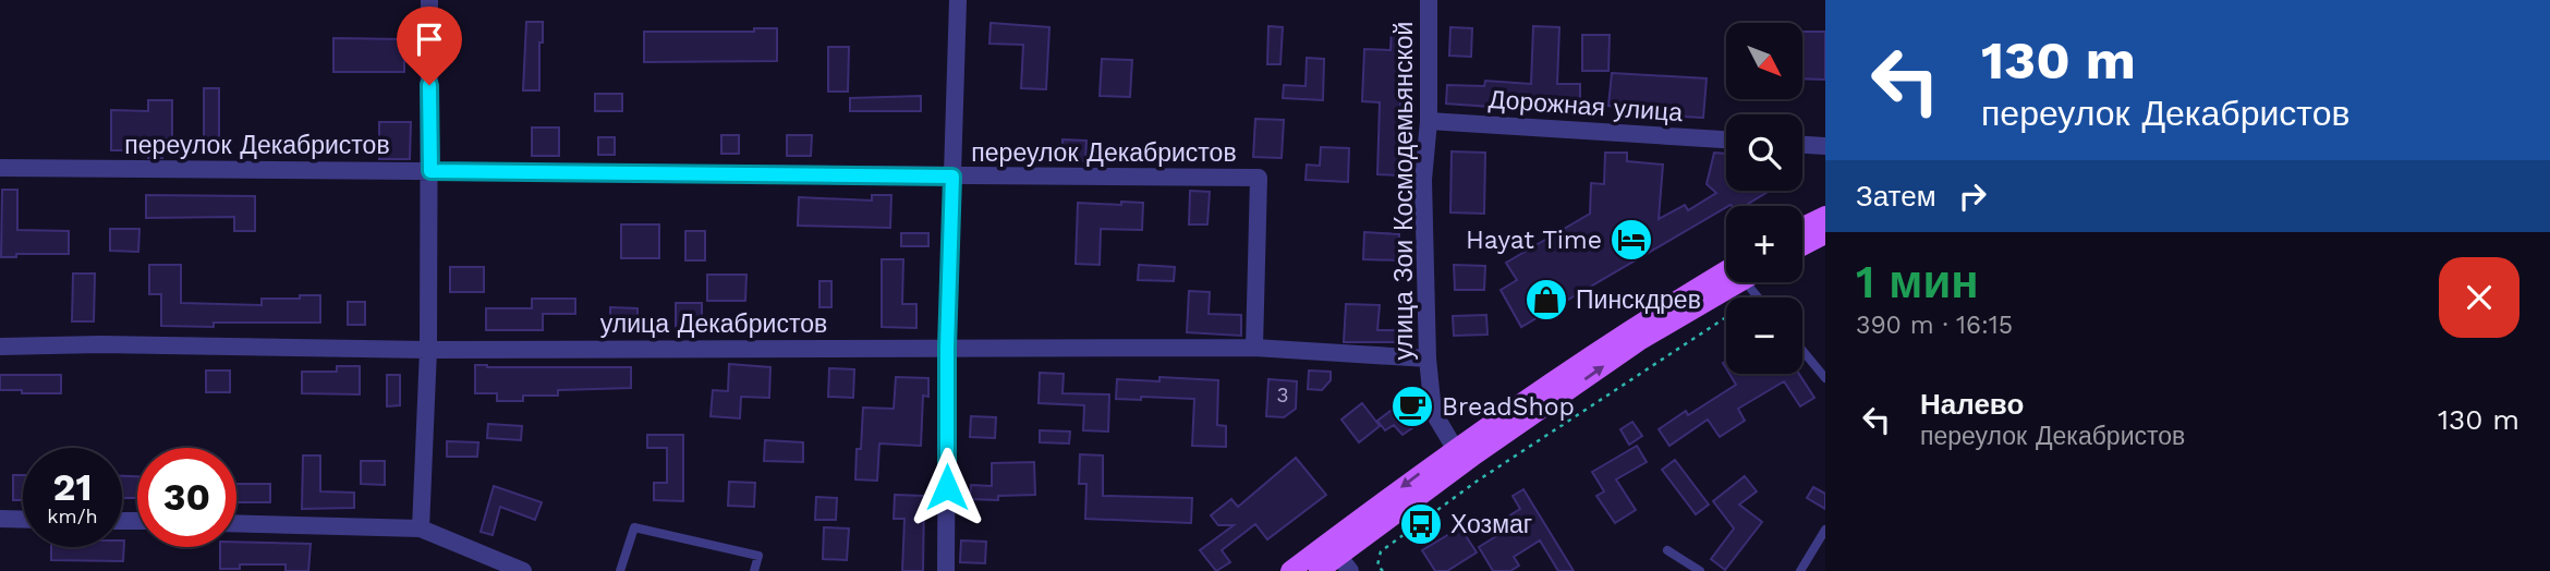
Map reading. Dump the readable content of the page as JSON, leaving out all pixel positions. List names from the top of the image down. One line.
{"streets":{"street":["Дорожная улица","переулок Декабристов","улица Зои Космодемьянской","улица Декабристов"]},"crossings":[["Дорожная улица","улица Зои Космодемьянской"],["переулок Декабристов","улица Декабристов"],["улица Зои Космодемьянской","улица Декабристов"]],"places":{"hotel":["Hayat Time"],"shop":["Пинскдрев"],"cafe":["BreadShop"],"bus stop":["Хозмаг"]},"house_numbers":["3"],"north":"bottom right","page":{"turn":["130 m","переулок Декабристов"],"map_buttons":["+","−"],"then":"Затем","heading":["1 мин","390 m · 16:15"],"list":[{"name":"Налево","note":"переулок Декабристов","value":"130 m"}],"speed":"21 km/h","limit":"30"}}
